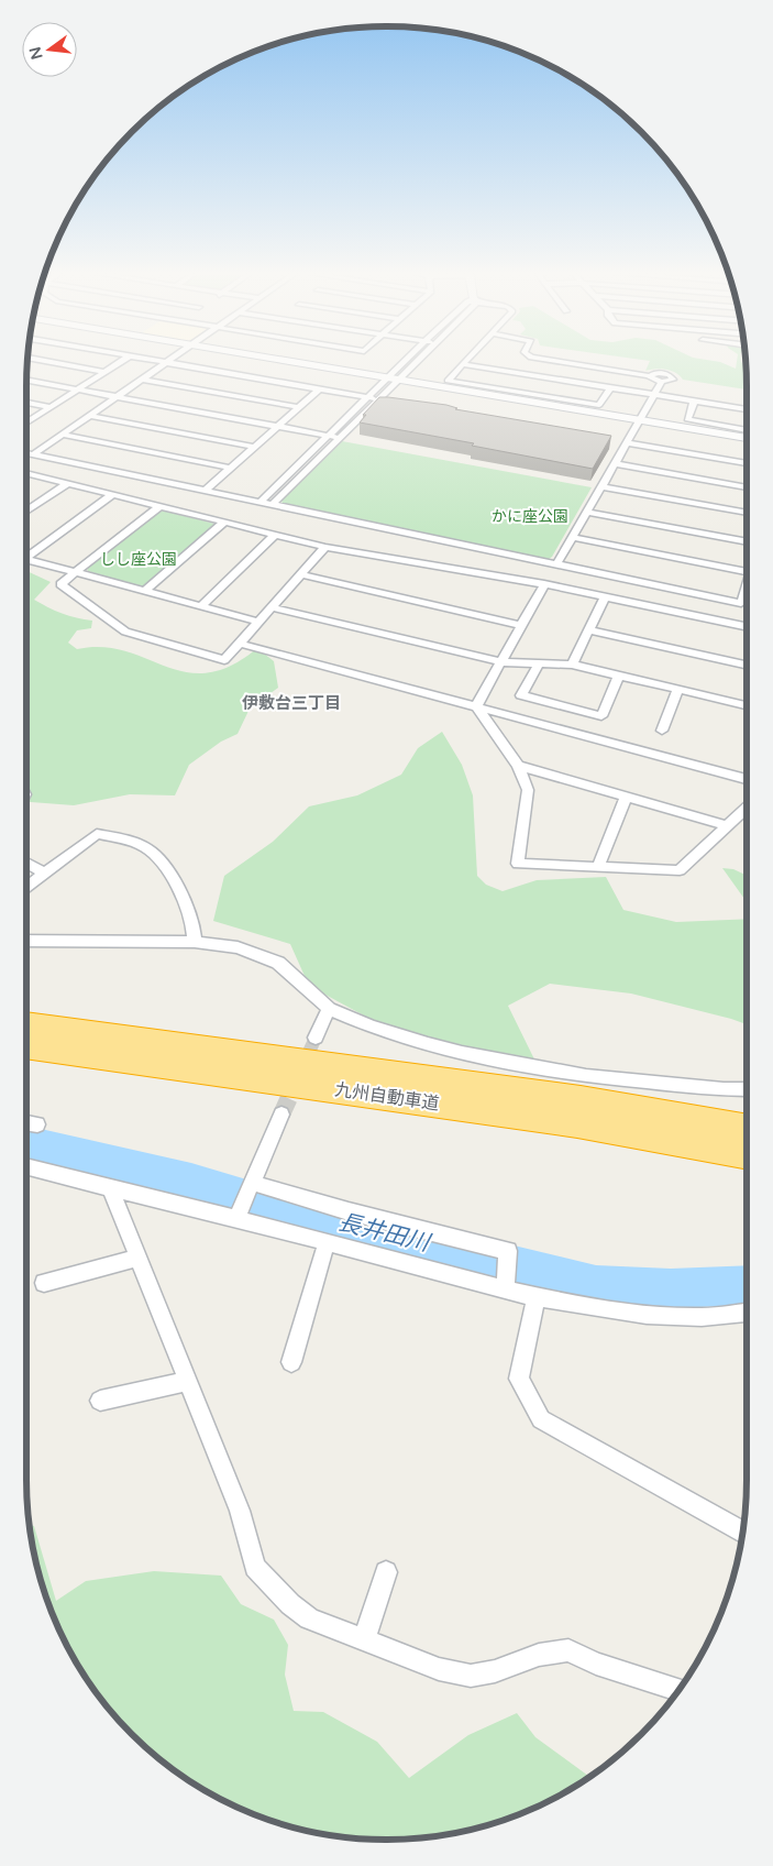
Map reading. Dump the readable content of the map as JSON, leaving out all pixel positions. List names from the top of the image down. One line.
{"streets":{"highway":["九州自動車道"]},"districts":["伊敷台三丁目"],"water":["長井田川"],"parks":["かに座公園","しし座公園"],"north":"left"}
